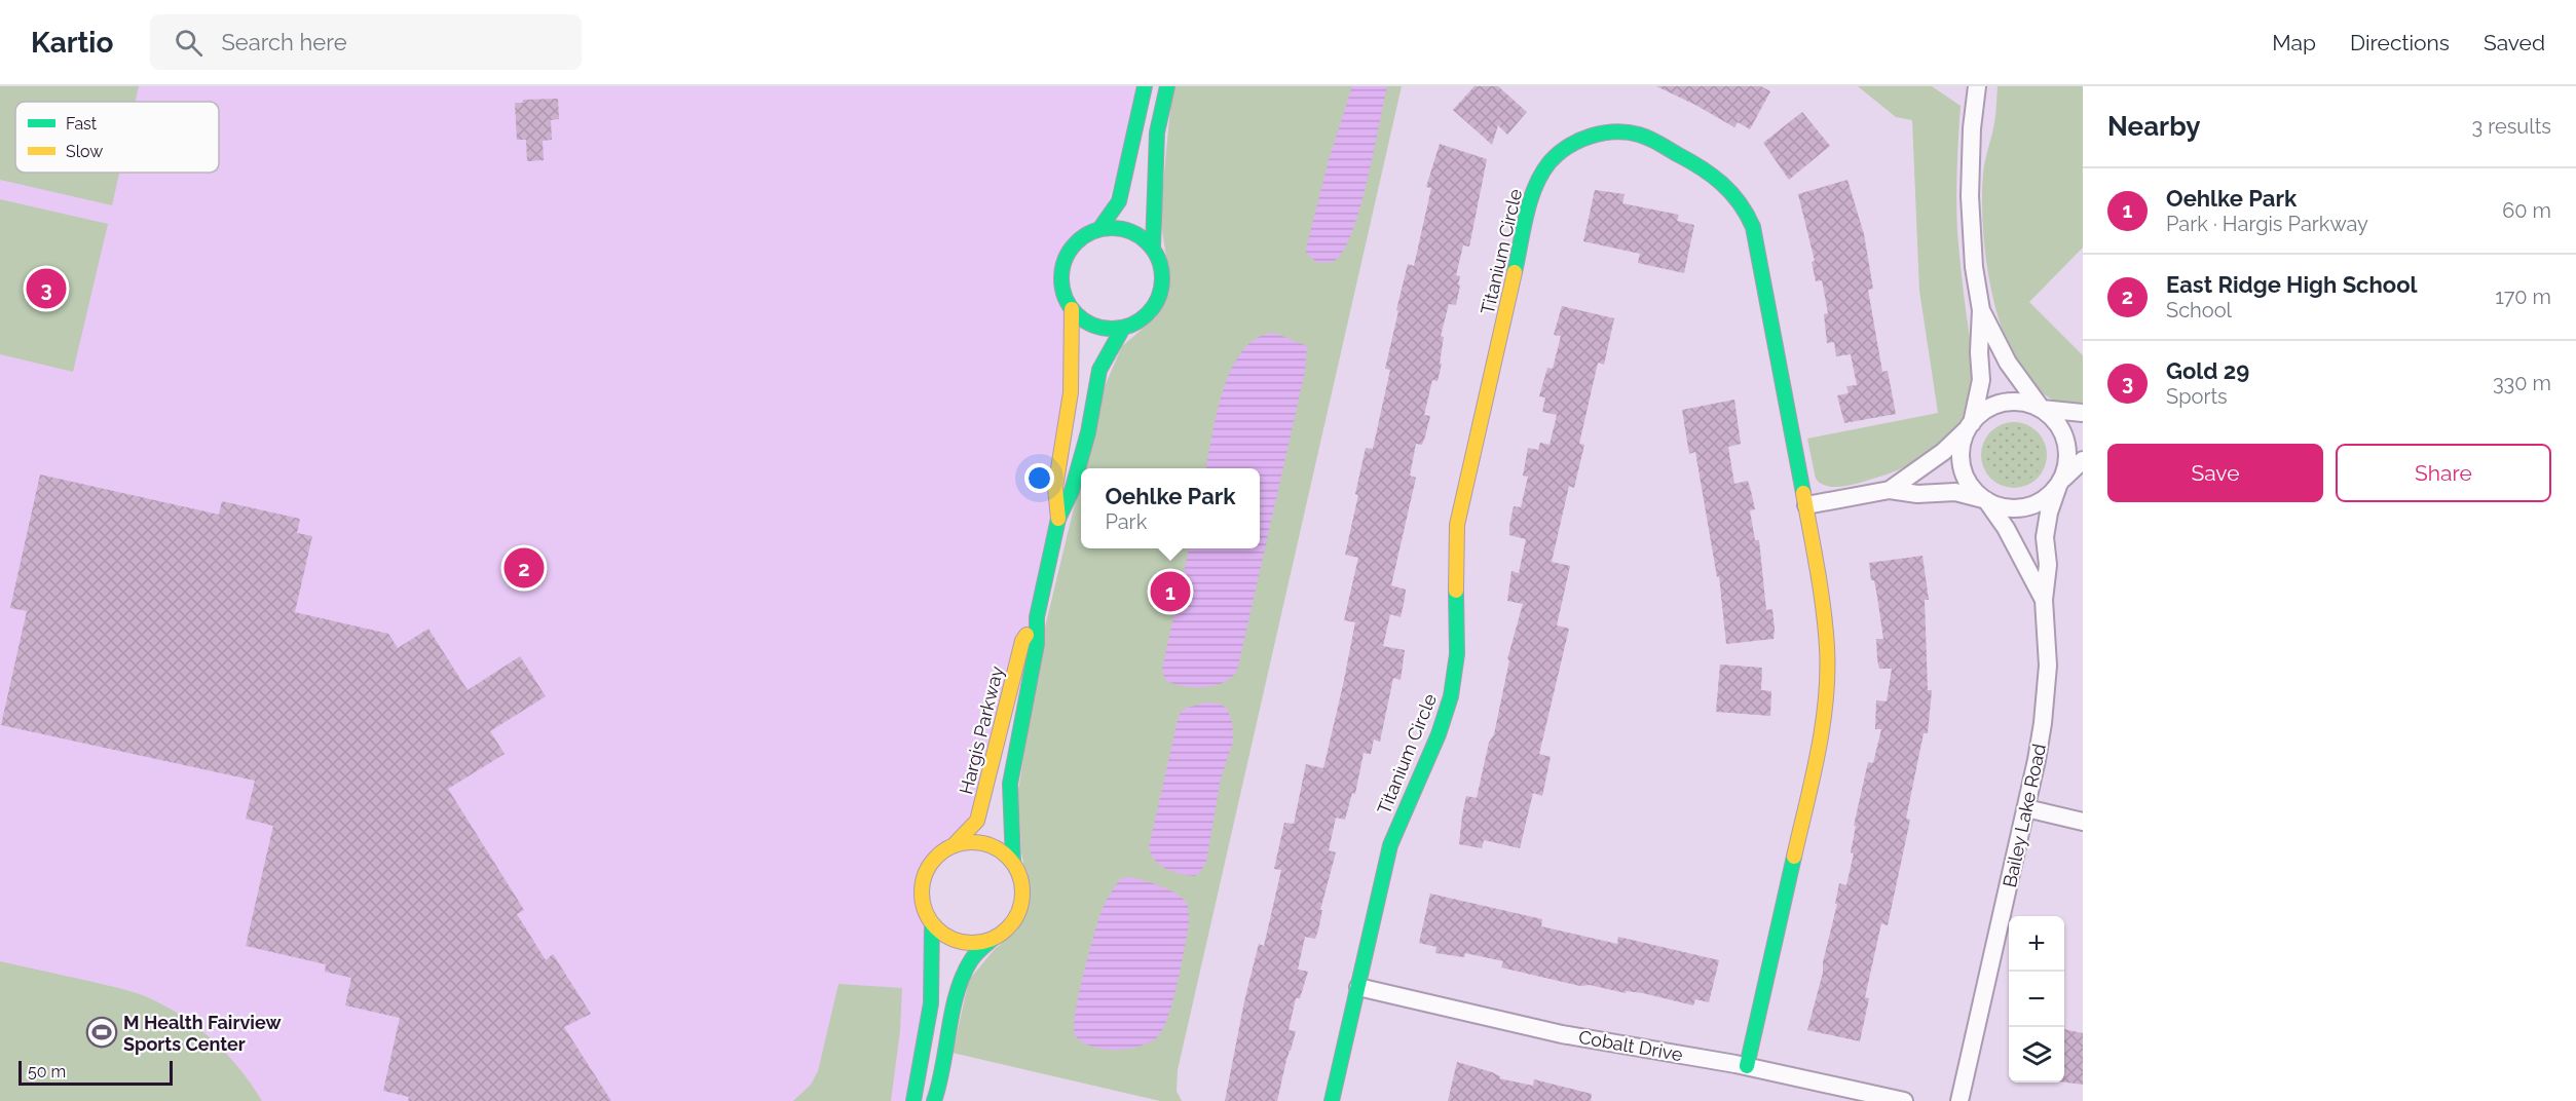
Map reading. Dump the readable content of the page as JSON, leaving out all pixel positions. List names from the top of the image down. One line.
{"streets":{"street":["Titanium Circle","Hargis Parkway","Bailey Lake Road","Cobalt Drive"]},"crossings":[["Titanium Circle","Cobalt Drive"]],"places":{"sports":["M Health Fairview Sports Center"]},"legend":["Fast","Slow"],"scale_bar":"50 m","page":{"header":"Kartio","search":"Search here","nav":["Map","Directions","Saved"],"heading":["Nearby","3 results"],"list":[{"mark":"1","name":"Oehlke Park","note":"Park · Hargis Parkway","value":"60 m"},{"mark":"2","name":"East Ridge High School","note":"School","value":"170 m"},{"mark":"3","name":"Gold 29","note":"Sports","value":"330 m"}],"pins":["3","2","1"],"buttons":["Save","Share"],"popup":["Oehlke Park","Park"],"map_buttons":["+","−"],"scale":"50 m"}}
